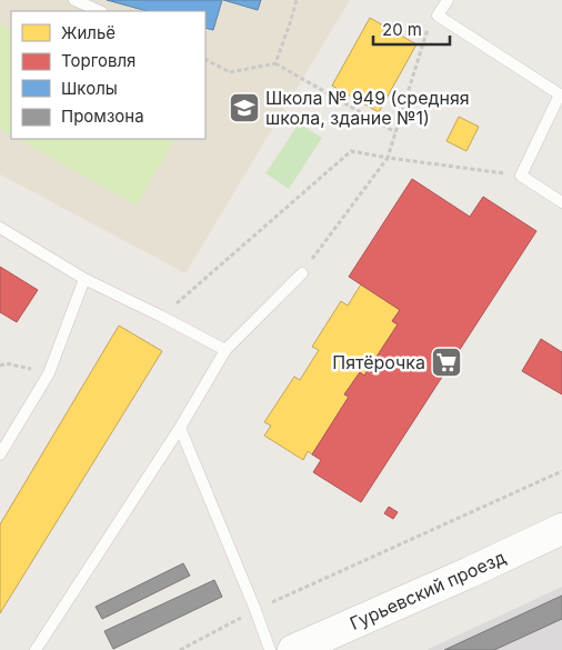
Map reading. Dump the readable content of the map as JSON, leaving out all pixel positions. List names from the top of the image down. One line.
{"streets":{"street":["Гурьевский проезд"]},"places":{"school or university":["Школа № 949 (средняя школа, здание №1)"],"supermarket":["Пятёрочка"]},"legend":["Жильё","Торговля","Школы","Промзона"],"scale_bar":"20 m"}
